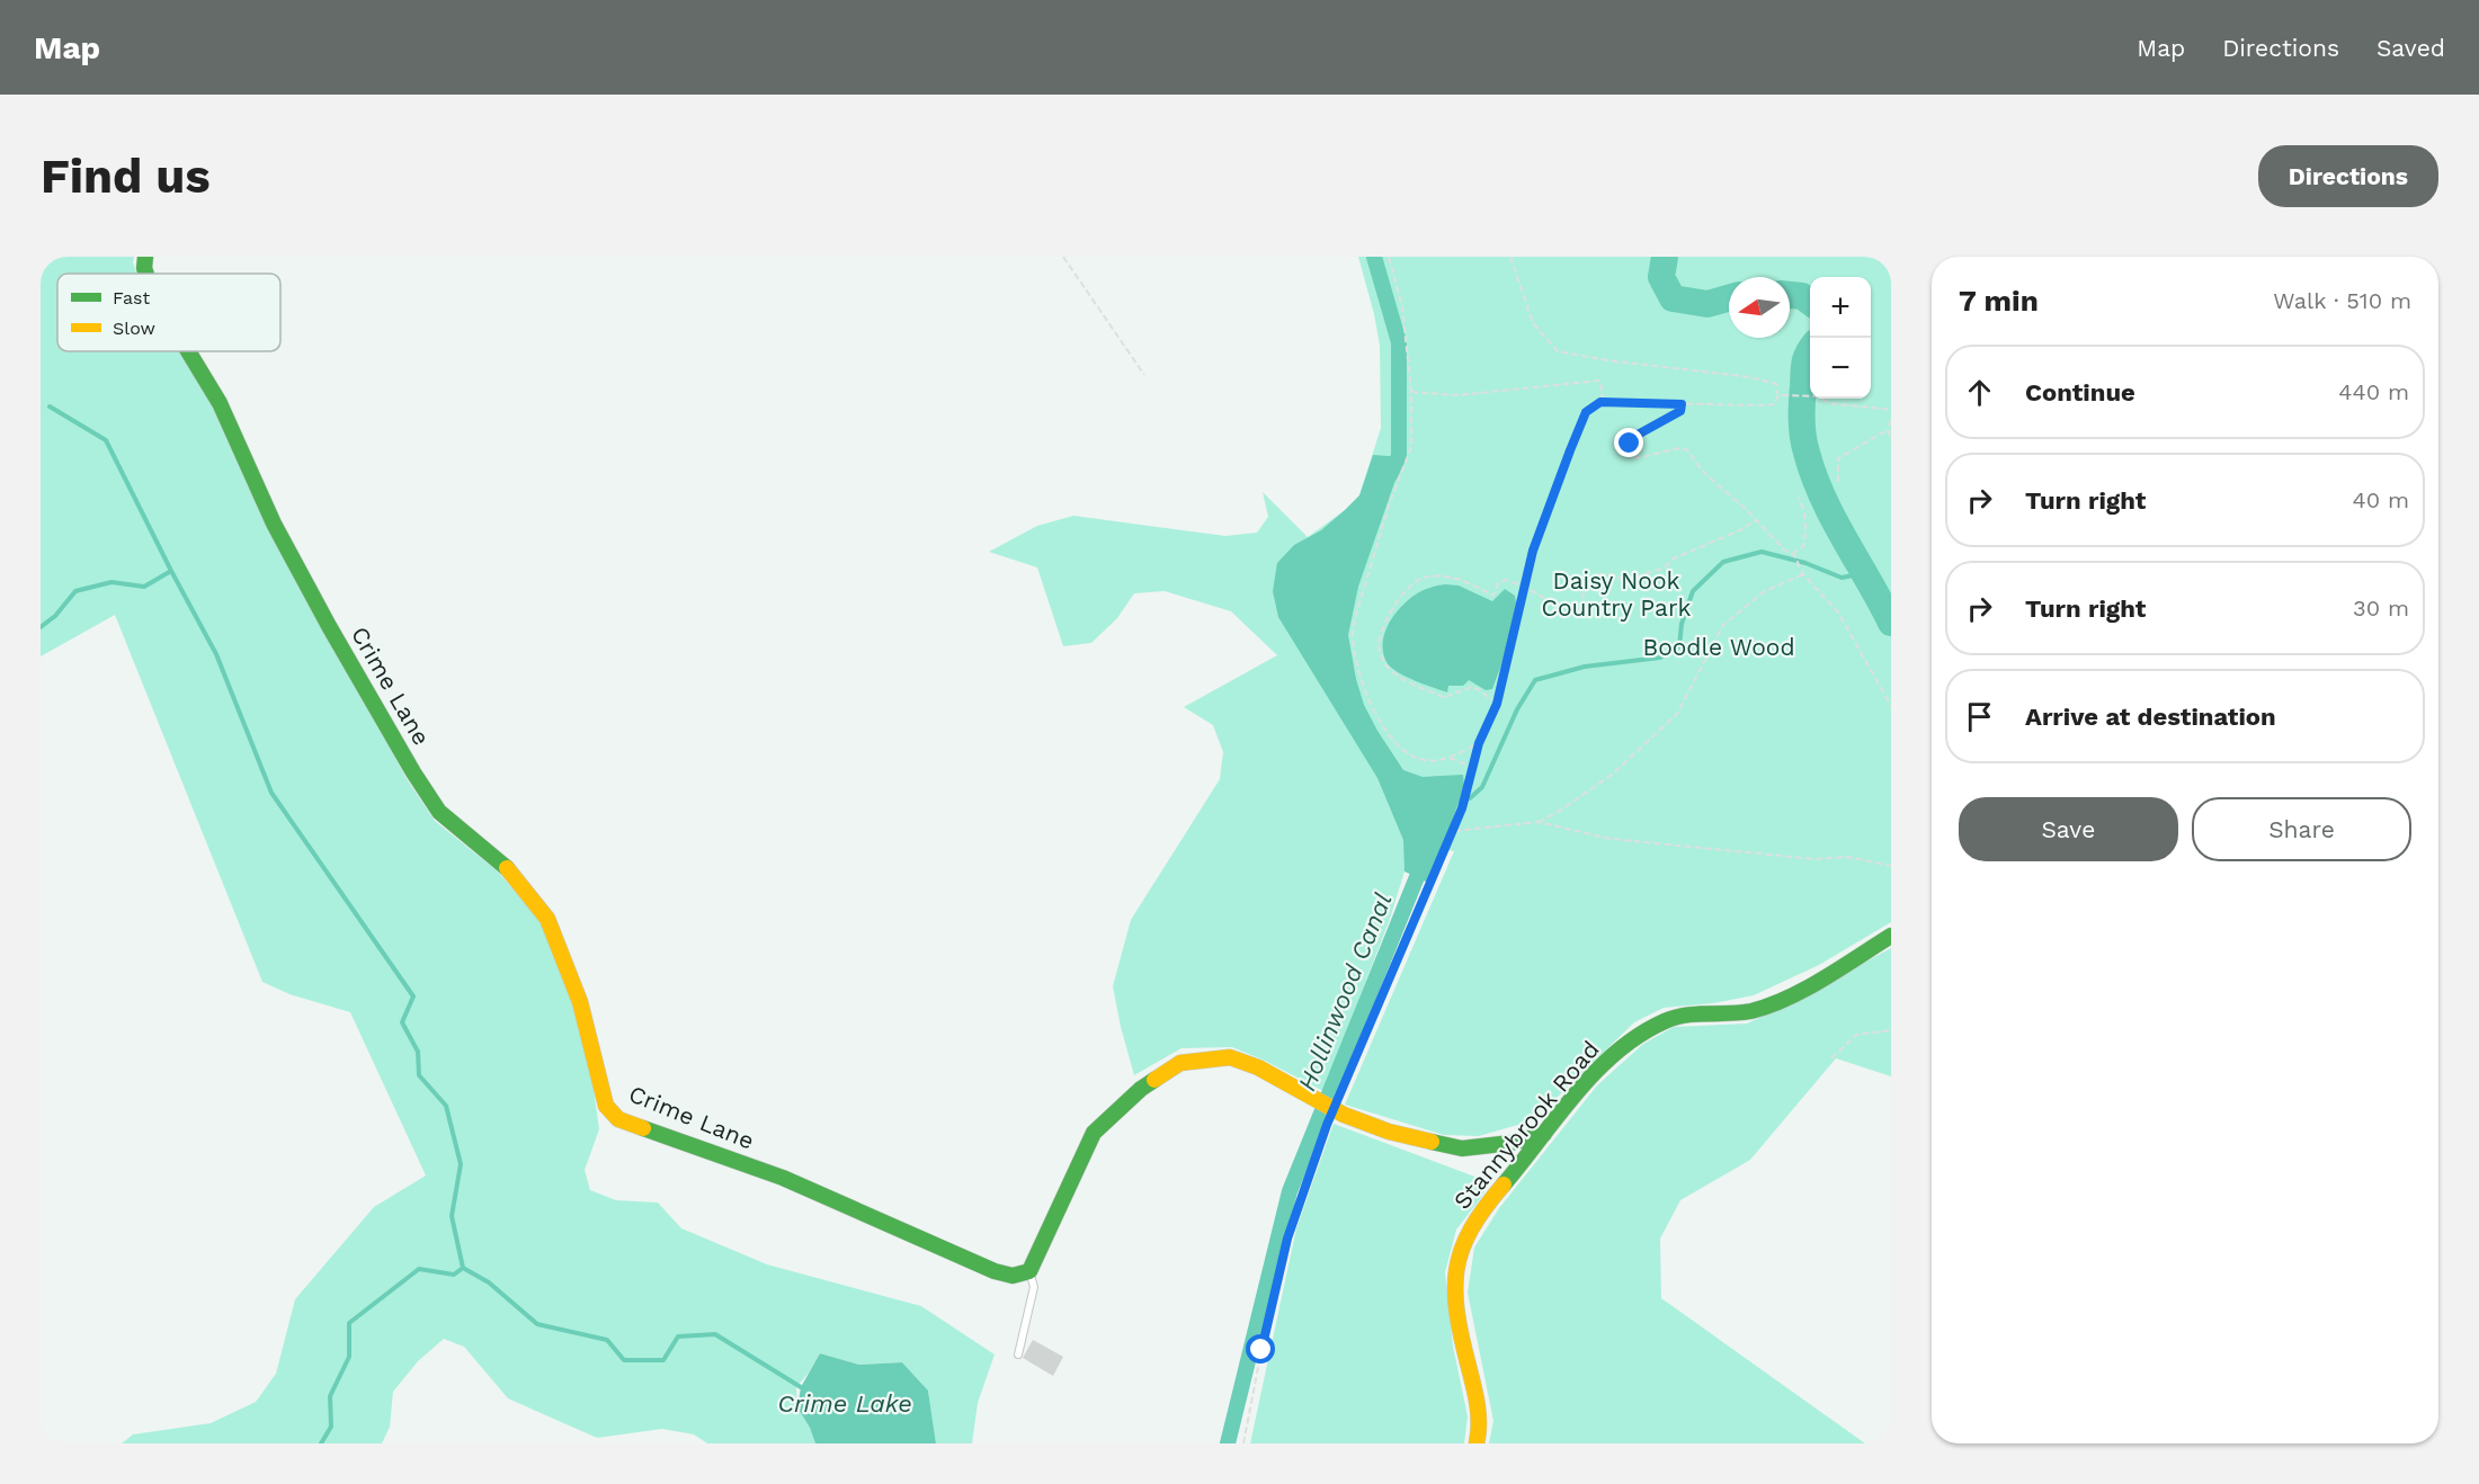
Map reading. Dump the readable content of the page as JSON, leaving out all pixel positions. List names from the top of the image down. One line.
{"streets":{"street":["Crime Lane","Stannybrook Road"]},"water":["Hollinwood Canal","Crime Lake"],"parks":["Daisy Nook Country Park","Boodle Wood"],"legend":["Fast","Slow"],"north":"left","page":{"header":"Map","nav":["Map","Directions","Saved"],"buttons":["Directions",["Save","Share"]],"title":"Find us","heading":["7 min","Walk · 510 m"],"map_buttons":["+","−"],"list":[["Continue","440 m"],["Turn right","40 m"],["Turn right","30 m"],"Arrive at destination"]}}
